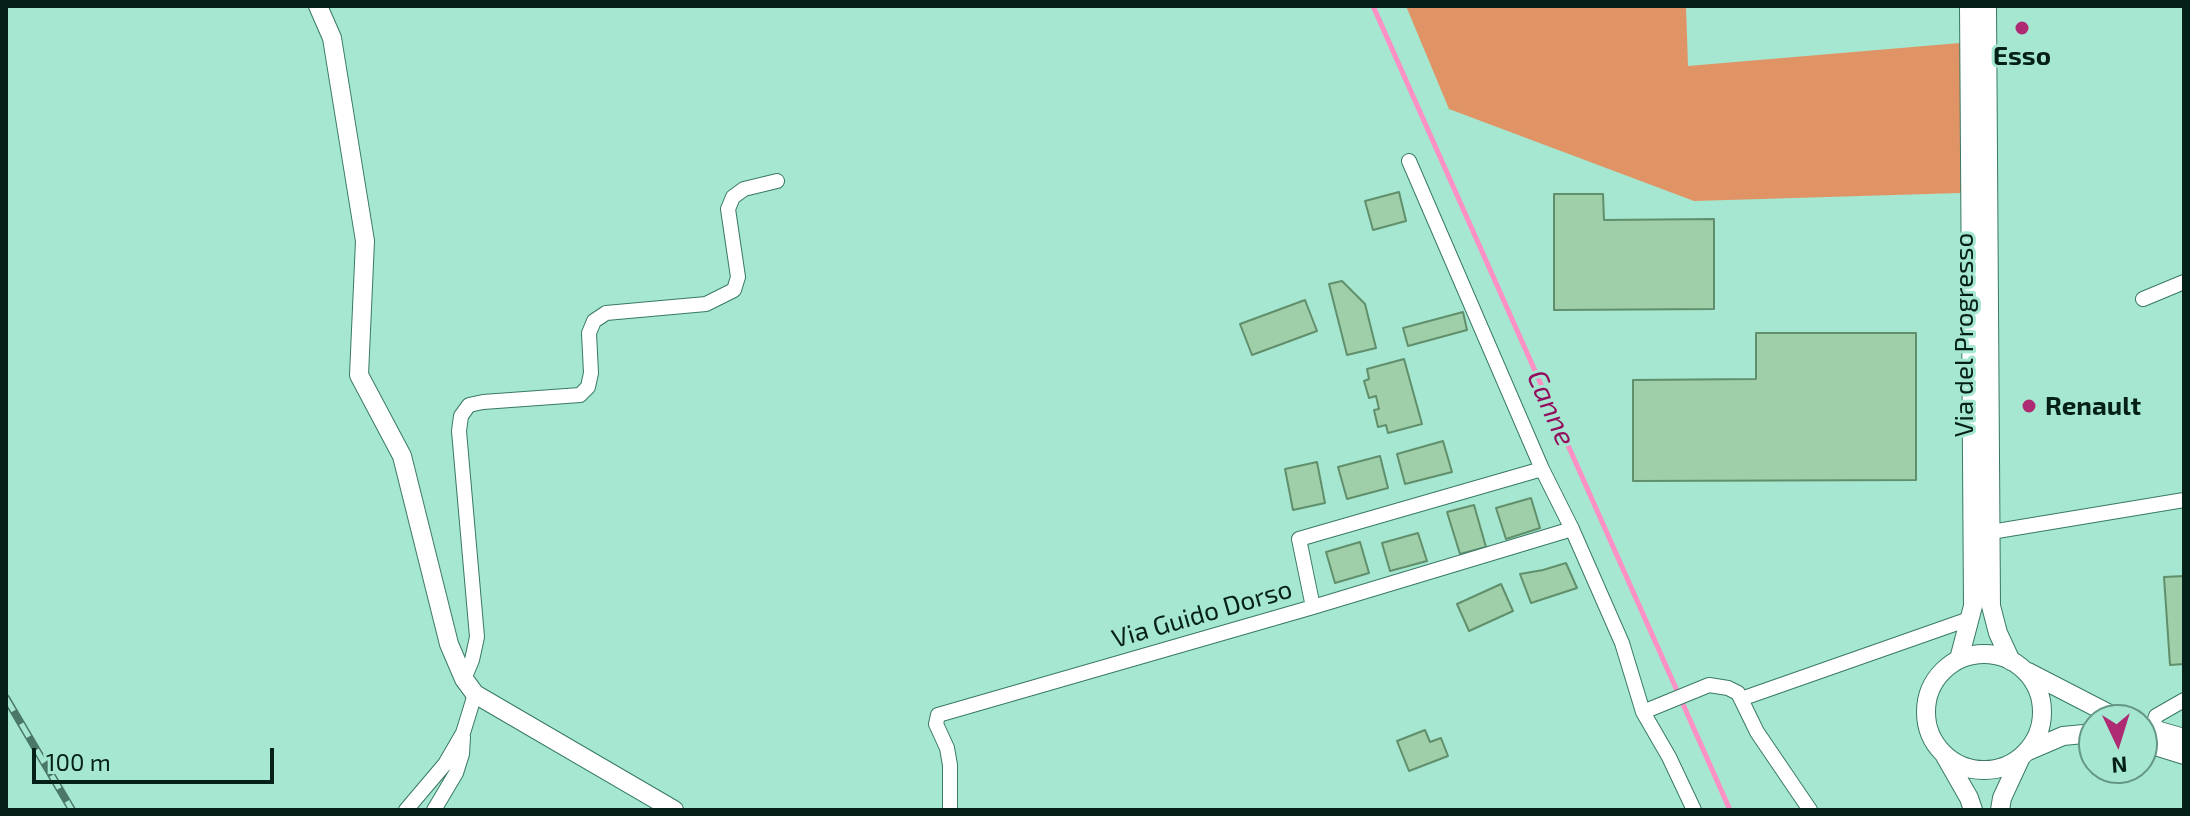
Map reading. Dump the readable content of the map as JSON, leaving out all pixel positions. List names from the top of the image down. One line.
{"streets":{"street":["Via del Progresso","Via Guido Dorso"]},"water":["Canne"],"places":["Esso","Renault"],"scale_bar":"100 m","north":"bottom"}
